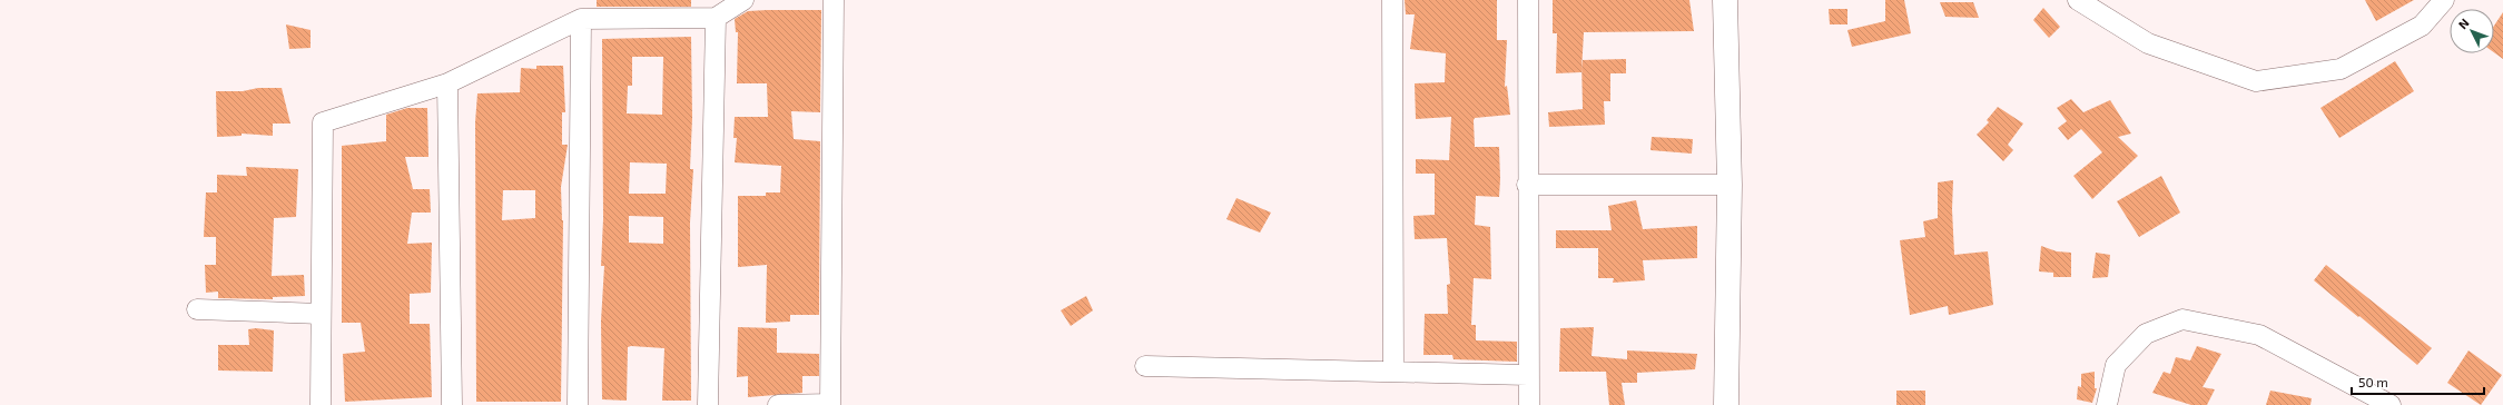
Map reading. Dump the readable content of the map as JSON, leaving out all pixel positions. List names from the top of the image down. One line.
{"scale_bar":"50 m","north":"top left"}
